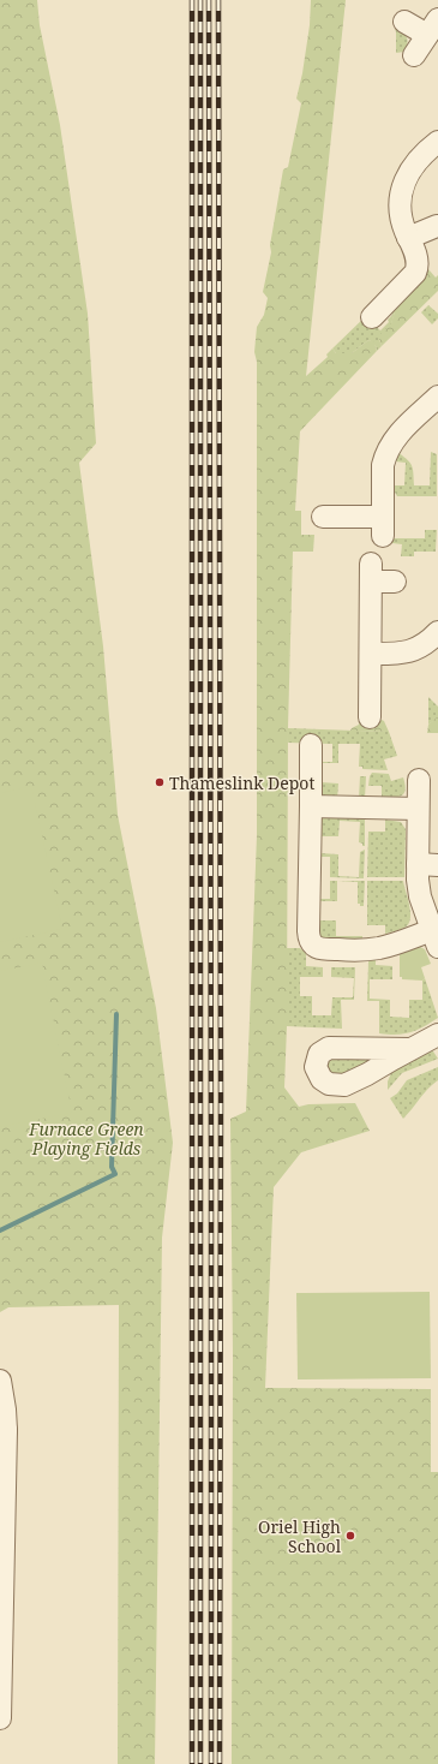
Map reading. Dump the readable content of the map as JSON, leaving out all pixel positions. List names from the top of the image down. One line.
{"parks":["Furnace Green Playing Fields"],"places":["Thameslink Depot","Oriel High School"]}
